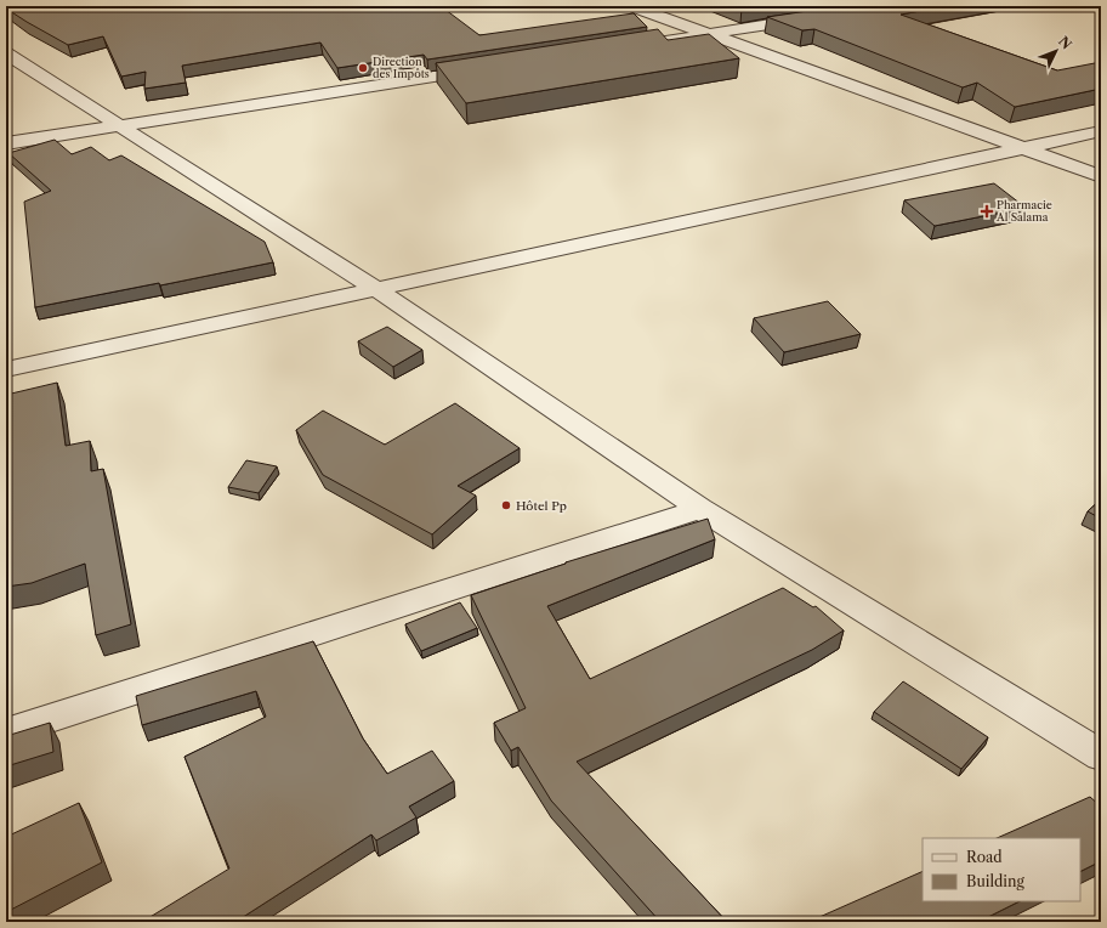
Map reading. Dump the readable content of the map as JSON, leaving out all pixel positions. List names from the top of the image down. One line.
{"places":{"other":["Direction des Impôts","Hôtel Pp"],"health":["Pharmacie Al Salama"]},"legend":["Road","Building"],"north":"top right"}
